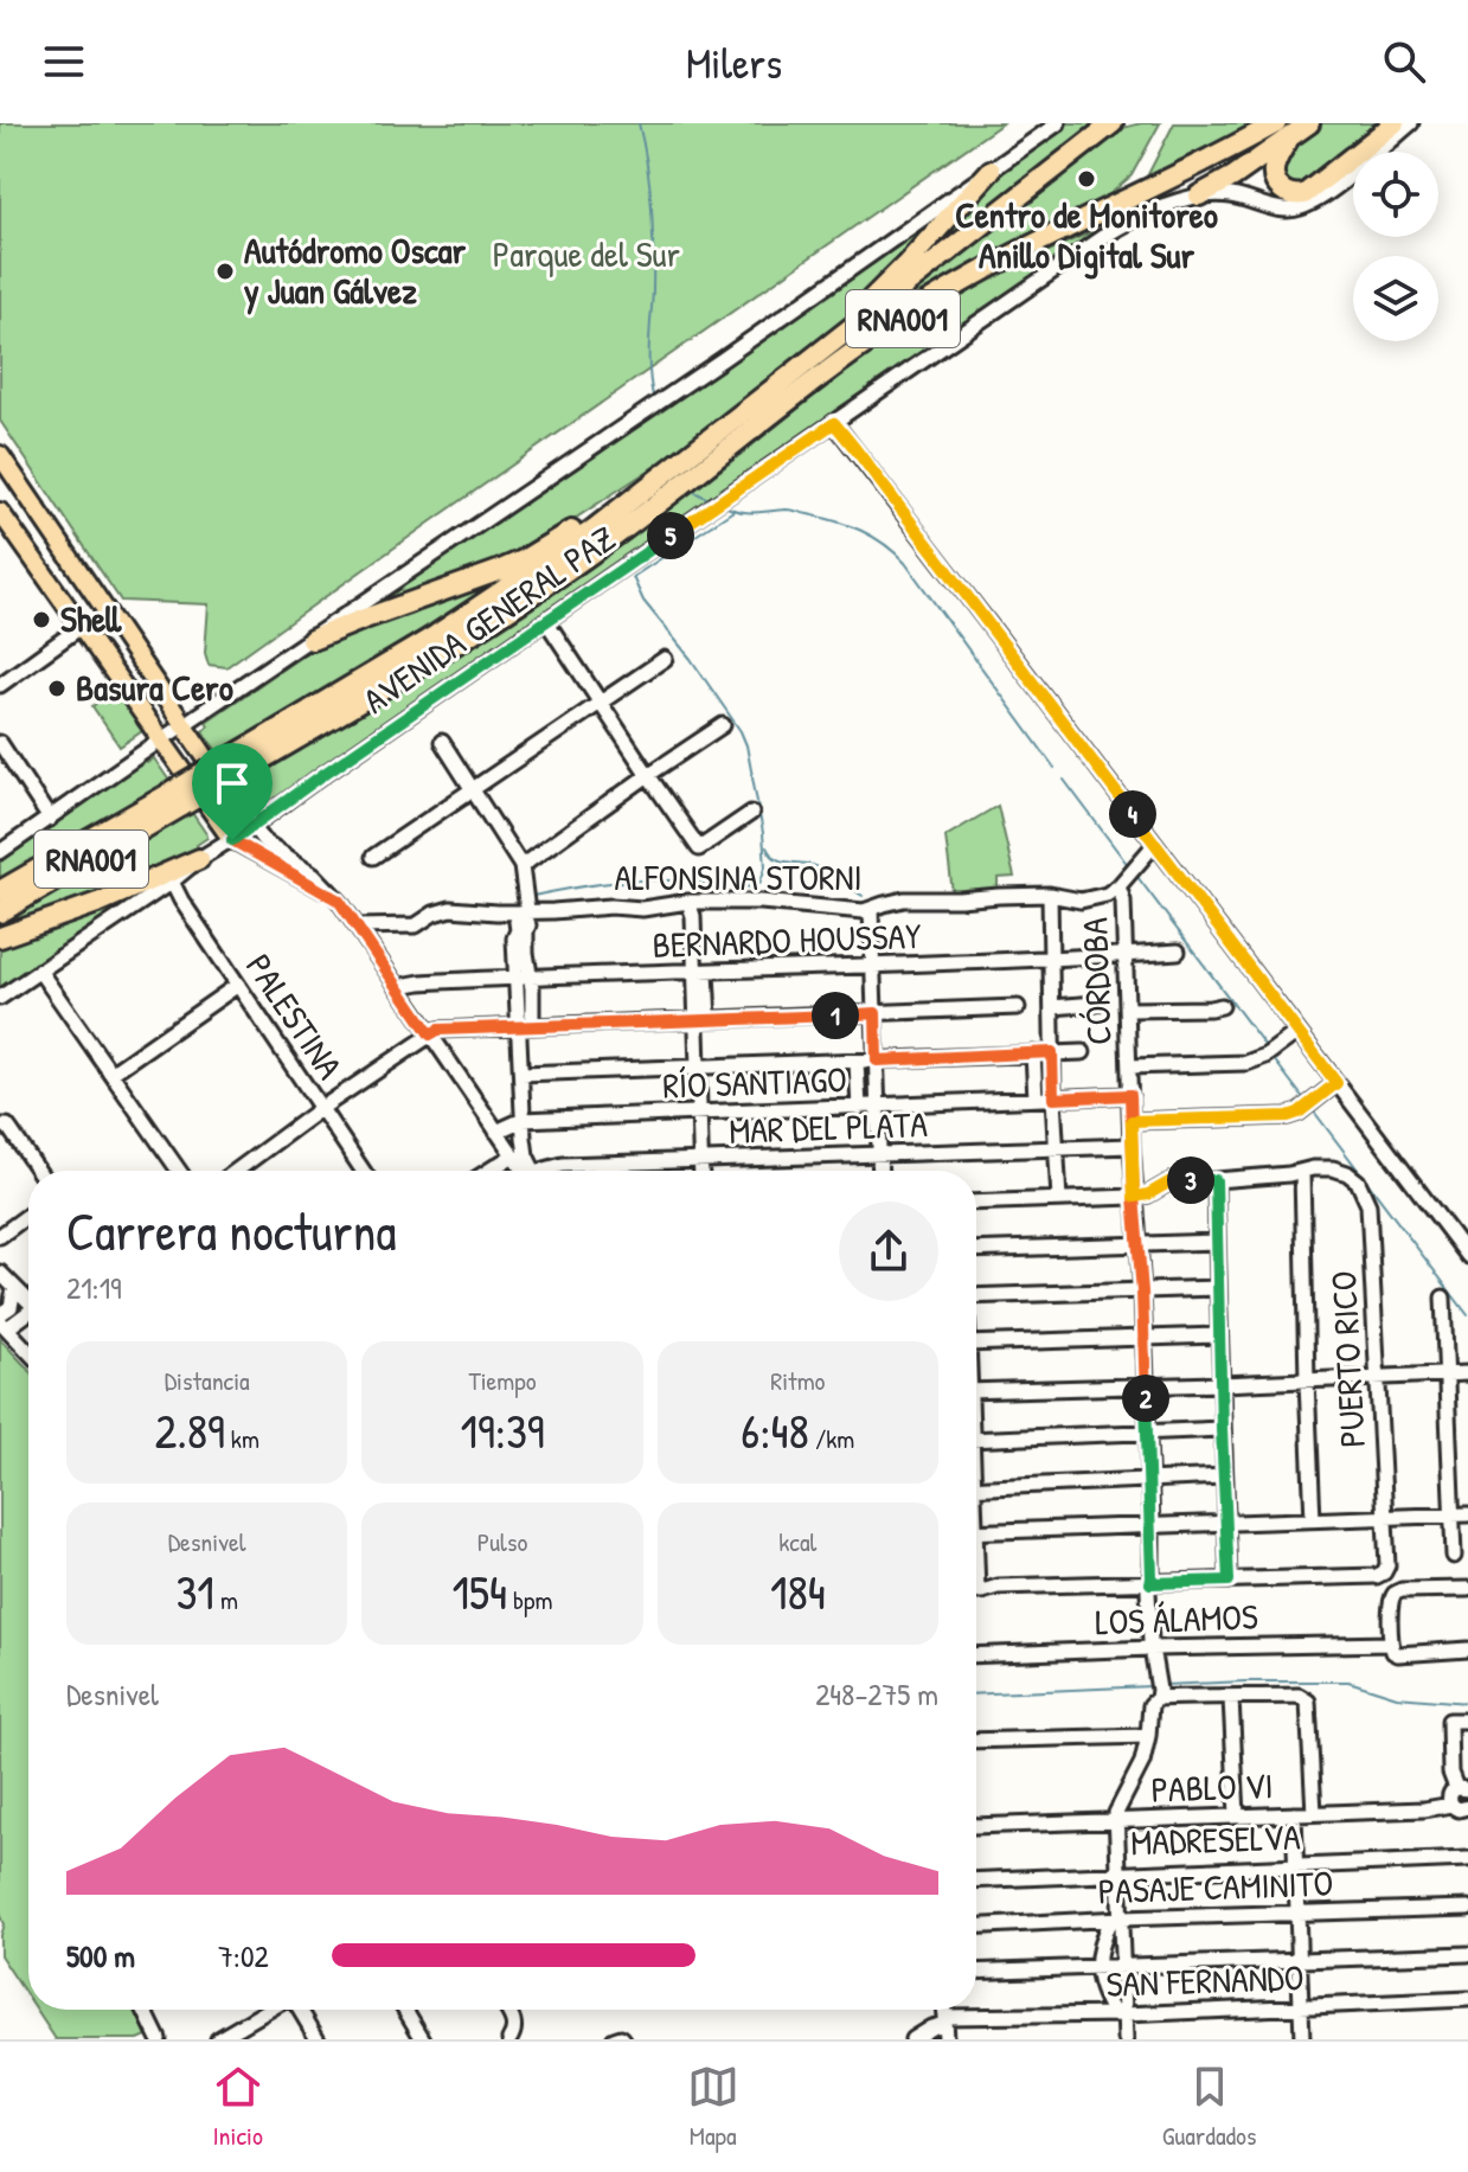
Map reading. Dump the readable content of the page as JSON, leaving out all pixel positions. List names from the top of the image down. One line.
{"streets":{"highway":["RNA001","AVENIDA GENERAL PAZ"],"street":["ALFONSINA STORNI","BERNARDO HOUSSAY","CÓRDOBA","PALESTINA","RÍO SANTIAGO","MAR DEL PLATA","PUERTO RICO","LOS ÁLAMOS","PABLO VI","MADRESELVA","PASAJE CAMINITO","SAN FERNANDO"]},"crossings":[["AVENIDA GENERAL PAZ","PALESTINA"],["ALFONSINA STORNI","CÓRDOBA"],["BERNARDO HOUSSAY","CÓRDOBA"],["CÓRDOBA","RÍO SANTIAGO"],["CÓRDOBA","MAR DEL PLATA"],["CÓRDOBA","LOS ÁLAMOS"]],"parks":["Parque del Sur"],"places":["Centro de Monitoreo Anillo Digital Sur","Autódromo Oscar y Juan Gálvez","Shell","Basura Cero"],"page":{"header":"Milers","pins":["5","4","1","3","2"],"heading":["Carrera nocturna","21:19"],"stats":[["Distancia","2.89 km"],["Tiempo","19:39"],["Ritmo","6:48 /km"],["Desnivel","31 m"],["Pulso","154 bpm"],["kcal","184"]],"chart":["Desnivel","248–275 m"],"list":[{"name":"500 m","note":"7:02"}],"tabs":["Inicio","Mapa","Guardados"]}}
